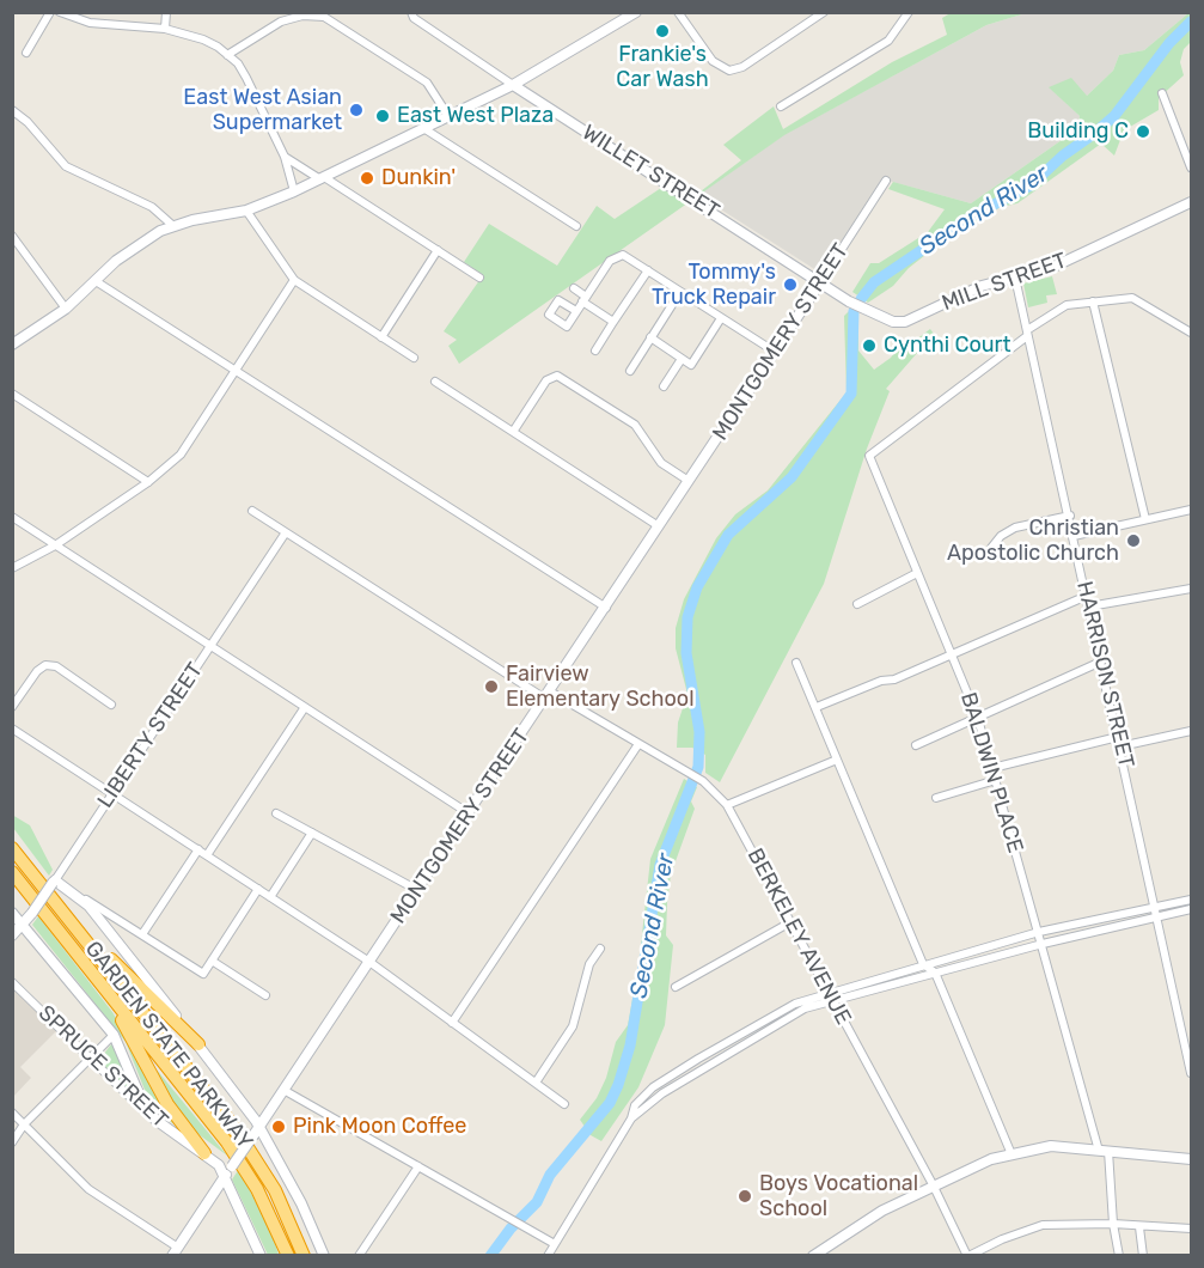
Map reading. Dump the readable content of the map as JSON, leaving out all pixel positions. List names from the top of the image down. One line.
{"streets":{"highway":["GARDEN STATE PARKWAY"],"main road":["WILLET STREET","MILL STREET","MONTGOMERY STREET","LIBERTY STREET","SPRUCE STREET"],"street":["HARRISON STREET","BALDWIN PLACE","BERKELEY AVENUE"]},"crossings":[["WILLET STREET","MILL STREET"],["WILLET STREET","MONTGOMERY STREET"],["MILL STREET","MONTGOMERY STREET"],["MILL STREET","HARRISON STREET"],["MONTGOMERY STREET","BERKELEY AVENUE"],["MONTGOMERY STREET","SPRUCE STREET"],["HARRISON STREET","BALDWIN PLACE"],["LIBERTY STREET","BERKELEY AVENUE"],["LIBERTY STREET","GARDEN STATE PARKWAY"]],"water":["Second River"],"places":["Frankie's Car Wash","East West Asian Supermarket","East West Plaza","Building C","Dunkin'","Tommy's Truck Repair","Cynthi Court","Christian Apostolic Church","Fairview Elementary School","Pink Moon Coffee","Boys Vocational School"]}
